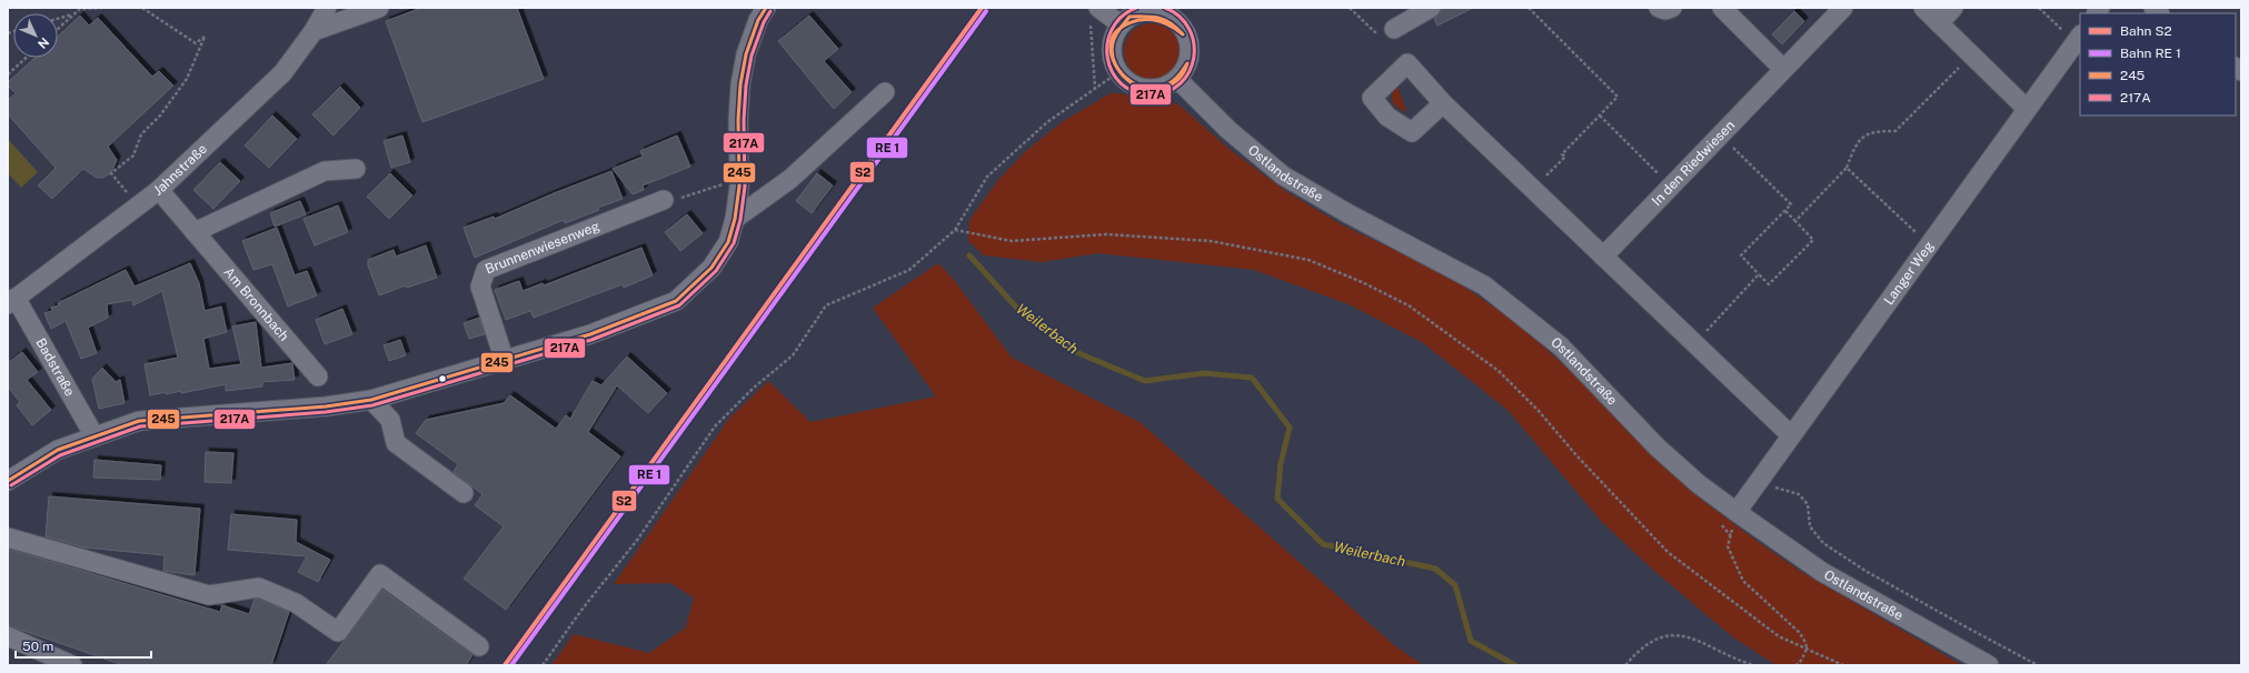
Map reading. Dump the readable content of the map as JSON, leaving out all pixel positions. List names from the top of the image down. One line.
{"streets":{"street":["In den Riedwiesen","Jahnstraße","Ostlandstraße","Brunnenwiesenweg","Langer Weg","Am Bronnbach","Badstraße"]},"crossings":[["Jahnstraße","Am Bronnbach"],["Jahnstraße","Badstraße"],["Ostlandstraße","Langer Weg"]],"water":["Weilerbach"],"lines":["rail line S2","transit line 245","transit line 217A"],"legend":["Bahn S2","Bahn RE 1","245","217A"],"scale_bar":"50 m","north":"bottom right"}
